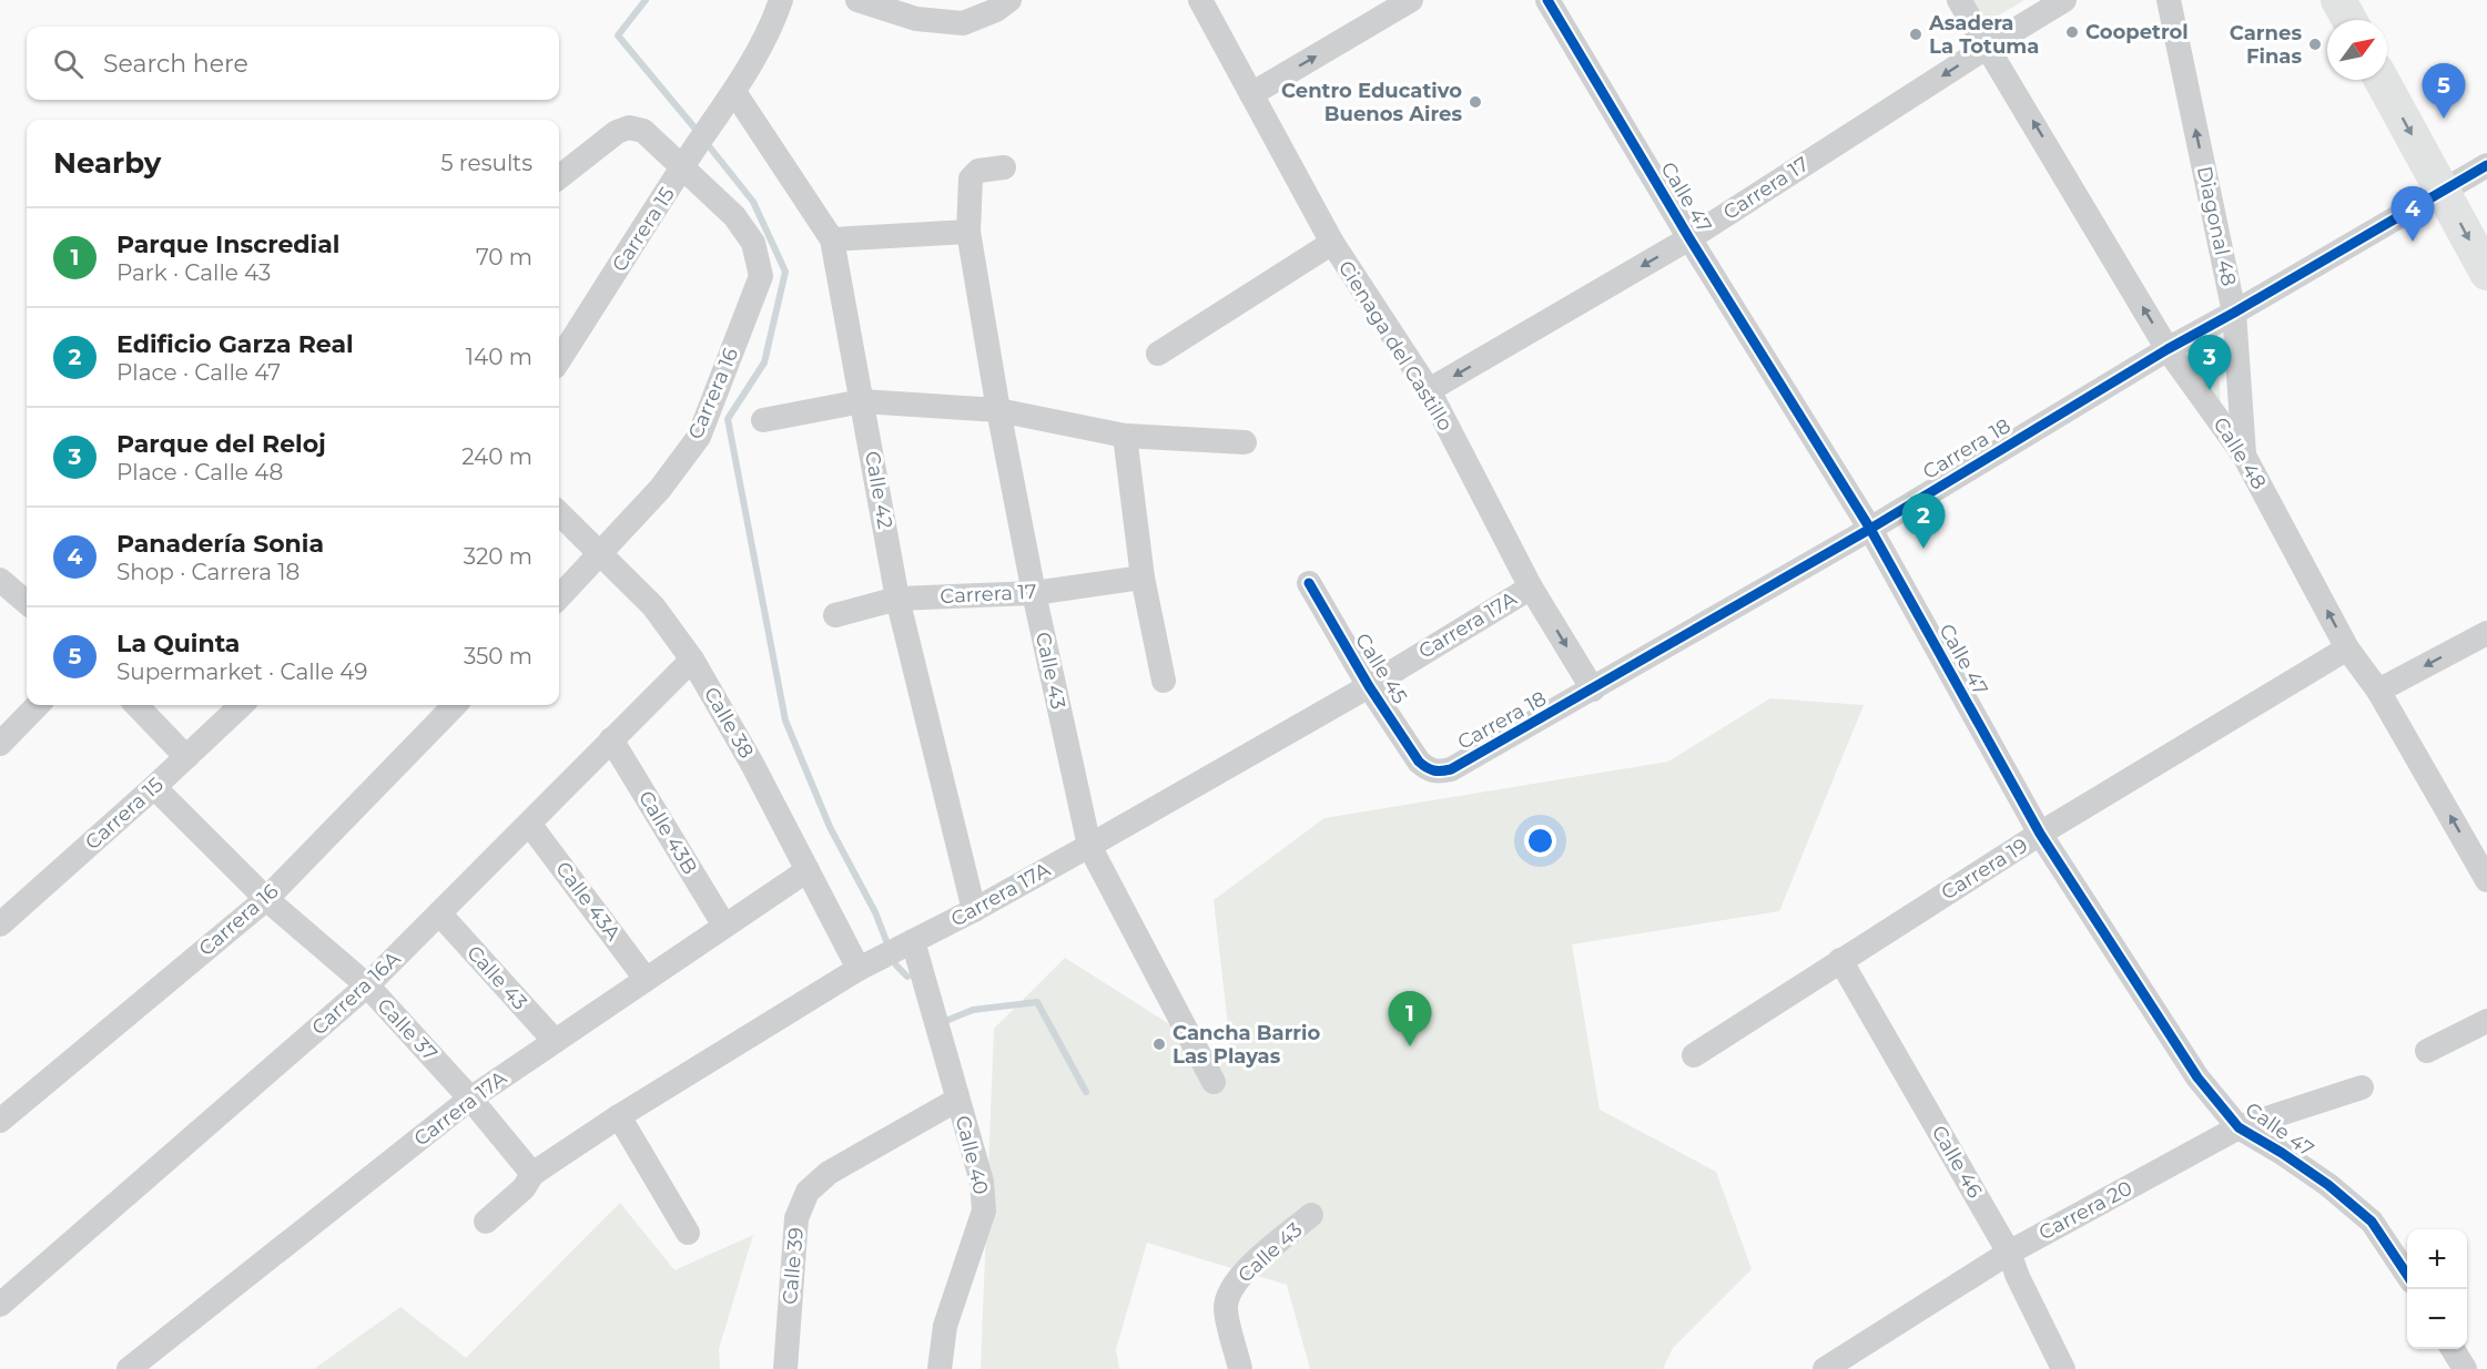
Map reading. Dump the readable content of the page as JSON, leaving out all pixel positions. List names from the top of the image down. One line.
{"streets":{"street":["Carrera 17","Calle 47","Diagonal 48","Carrera 15","Cienaga del Castillo","Carrera 16","Carrera 18","Calle 48","Calle 42","Carrera 17A","Calle 45","Calle 43","Calle 38","Calle 43B","Carrera 19","Calle 43A","Carrera 16A","Calle 37","Calle 40","Calle 46","Carrera 20","Calle 39"]},"crossings":[["Carrera 17","Calle 47"],["Carrera 17","Cienaga del Castillo"],["Carrera 17","Calle 48"],["Carrera 17","Calle 42"],["Carrera 17","Calle 43"],["Calle 47","Carrera 18"],["Calle 47","Carrera 19"],["Calle 47","Carrera 20"],["Diagonal 48","Carrera 18"],["Diagonal 48","Calle 48"],["Carrera 15","Carrera 16"],["Carrera 15","Calle 42"],["Carrera 15","Calle 37"],["Cienaga del Castillo","Carrera 18"],["Cienaga del Castillo","Carrera 17A"],["Carrera 16","Calle 38"],["Carrera 16","Calle 37"],["Carrera 18","Calle 48"],["Carrera 18","Calle 45"],["Calle 48","Carrera 19"],["Calle 42","Carrera 17A"],["Carrera 17A","Calle 45"],["Carrera 17A","Calle 43"],["Carrera 17A","Calle 38"],["Carrera 17A","Calle 43B"],["Carrera 17A","Calle 43A"],["Carrera 17A","Calle 37"],["Carrera 17A","Calle 40"],["Calle 43","Carrera 16A"],["Calle 38","Carrera 16A"],["Calle 43B","Carrera 16A"],["Carrera 19","Calle 46"],["Calle 43A","Carrera 16A"],["Carrera 16A","Calle 37"],["Calle 40","Calle 39"],["Calle 46","Carrera 20"]],"one_way":["Carrera 17","Calle 48"],"places":["Coopetrol","Asadera La Totuma","Carnes Finas","Centro Educativo Buenos Aires","Cancha Barrio Las Playas"],"north":"top right","page":{"search":"Search here","pins":["5","4","3","2","1"],"heading":["Nearby","5 results"],"list":[{"mark":"1","name":"Parque Inscredial","note":"Park · Calle 43","value":"70 m"},{"mark":"2","name":"Edificio Garza Real","note":"Place · Calle 47","value":"140 m"},{"mark":"3","name":"Parque del Reloj","note":"Place · Calle 48","value":"240 m"},{"mark":"4","name":"Panadería Sonia","note":"Shop · Carrera 18","value":"320 m"},{"mark":"5","name":"La Quinta","note":"Supermarket · Calle 49","value":"350 m"}],"map_buttons":["+","−"]}}
